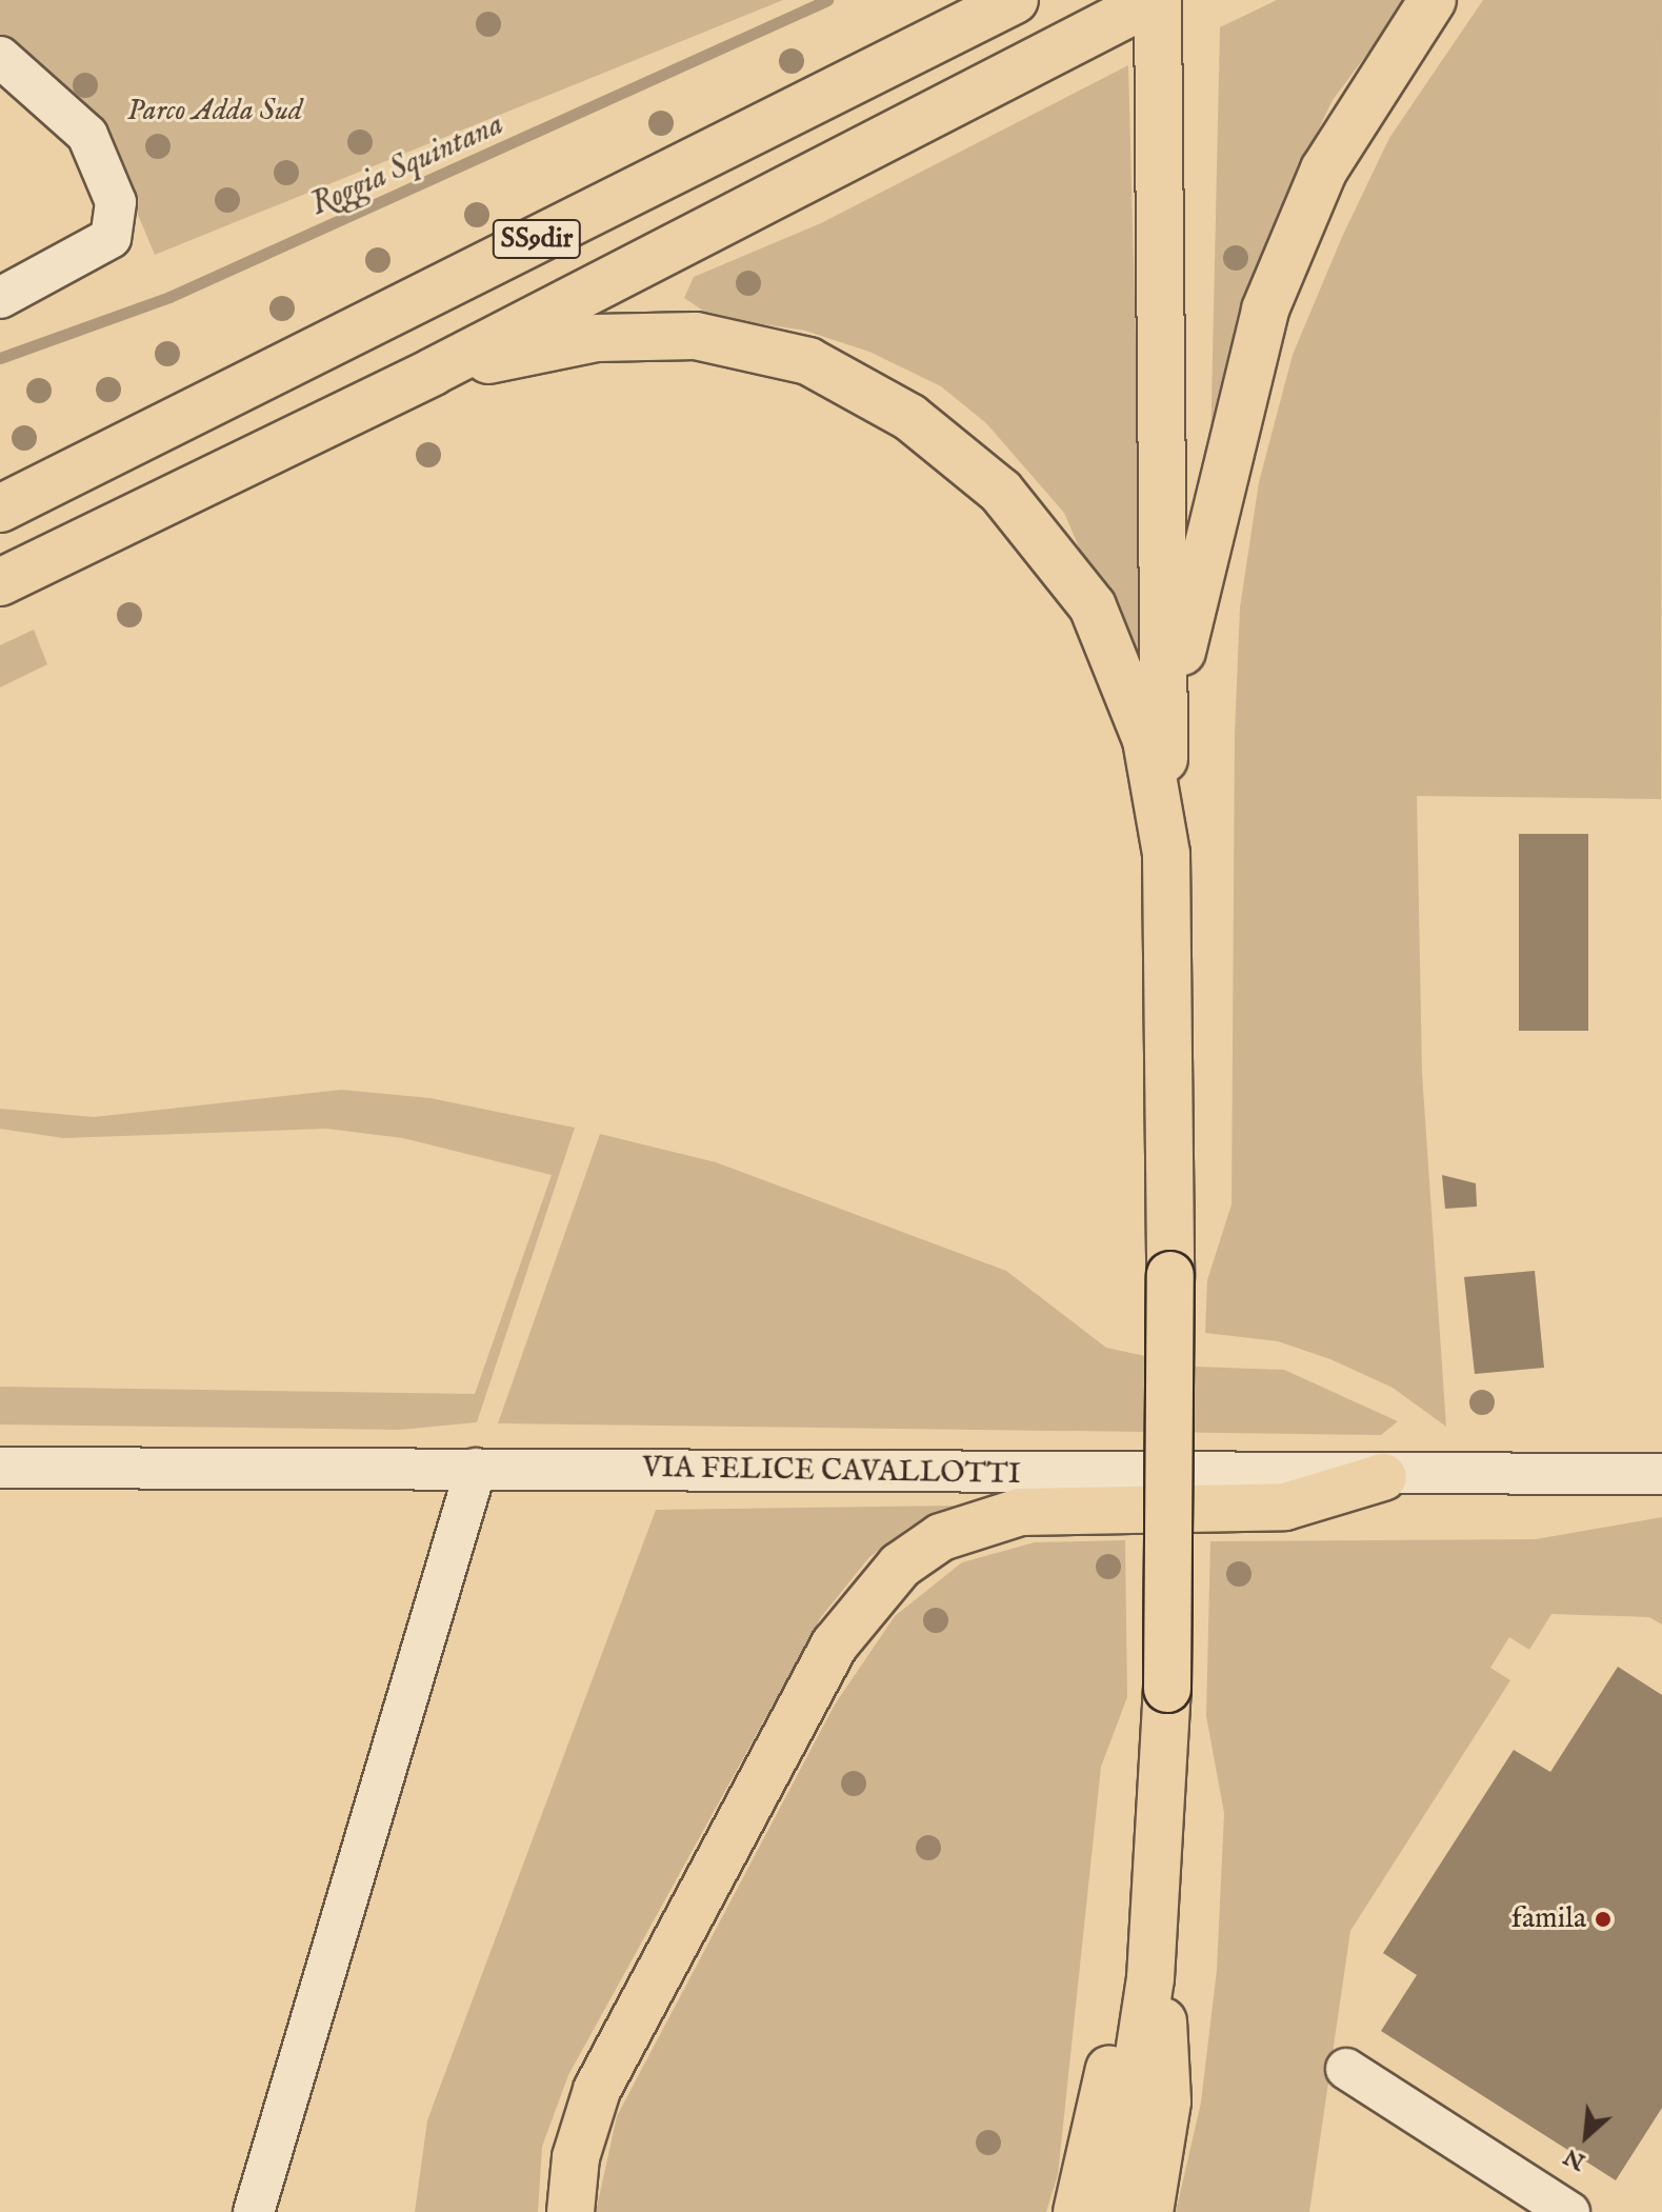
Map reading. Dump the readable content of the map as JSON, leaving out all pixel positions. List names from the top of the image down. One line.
{"streets":{"main road":["SS9dir"],"street":["VIA FELICE CAVALLOTTI"]},"water":["Roggia Squintana"],"parks":["Parco Adda Sud"],"places":["famila"],"north":"bottom left"}
